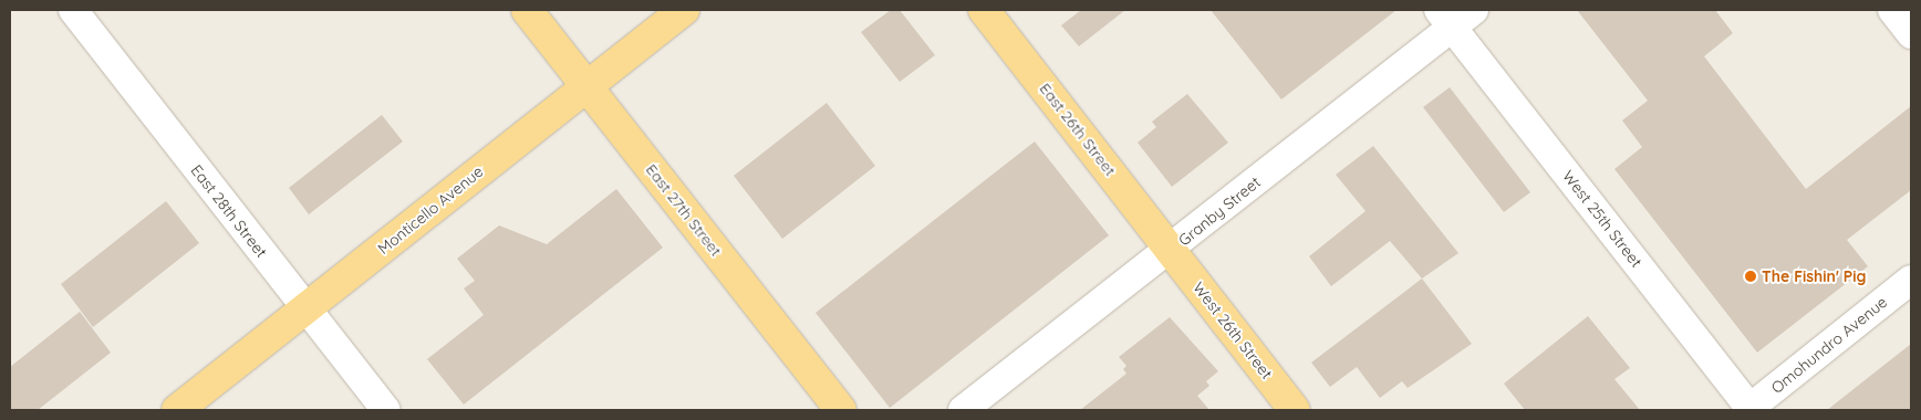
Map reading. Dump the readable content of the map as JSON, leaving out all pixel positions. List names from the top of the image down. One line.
{"streets":{"main road":["East 26th Street","Monticello Avenue","East 27th Street","West 26th Street"],"street":["East 28th Street","Granby Street","West 25th Street","Omohundro Avenue"]},"crossings":[["East 26th Street","Granby Street"],["East 26th Street","West 26th Street"],["Monticello Avenue","East 27th Street"],["Monticello Avenue","East 28th Street"],["Granby Street","West 25th Street"],["Granby Street","West 26th Street"],["West 25th Street","Omohundro Avenue"]],"places":["The Fishin' Pig"]}
